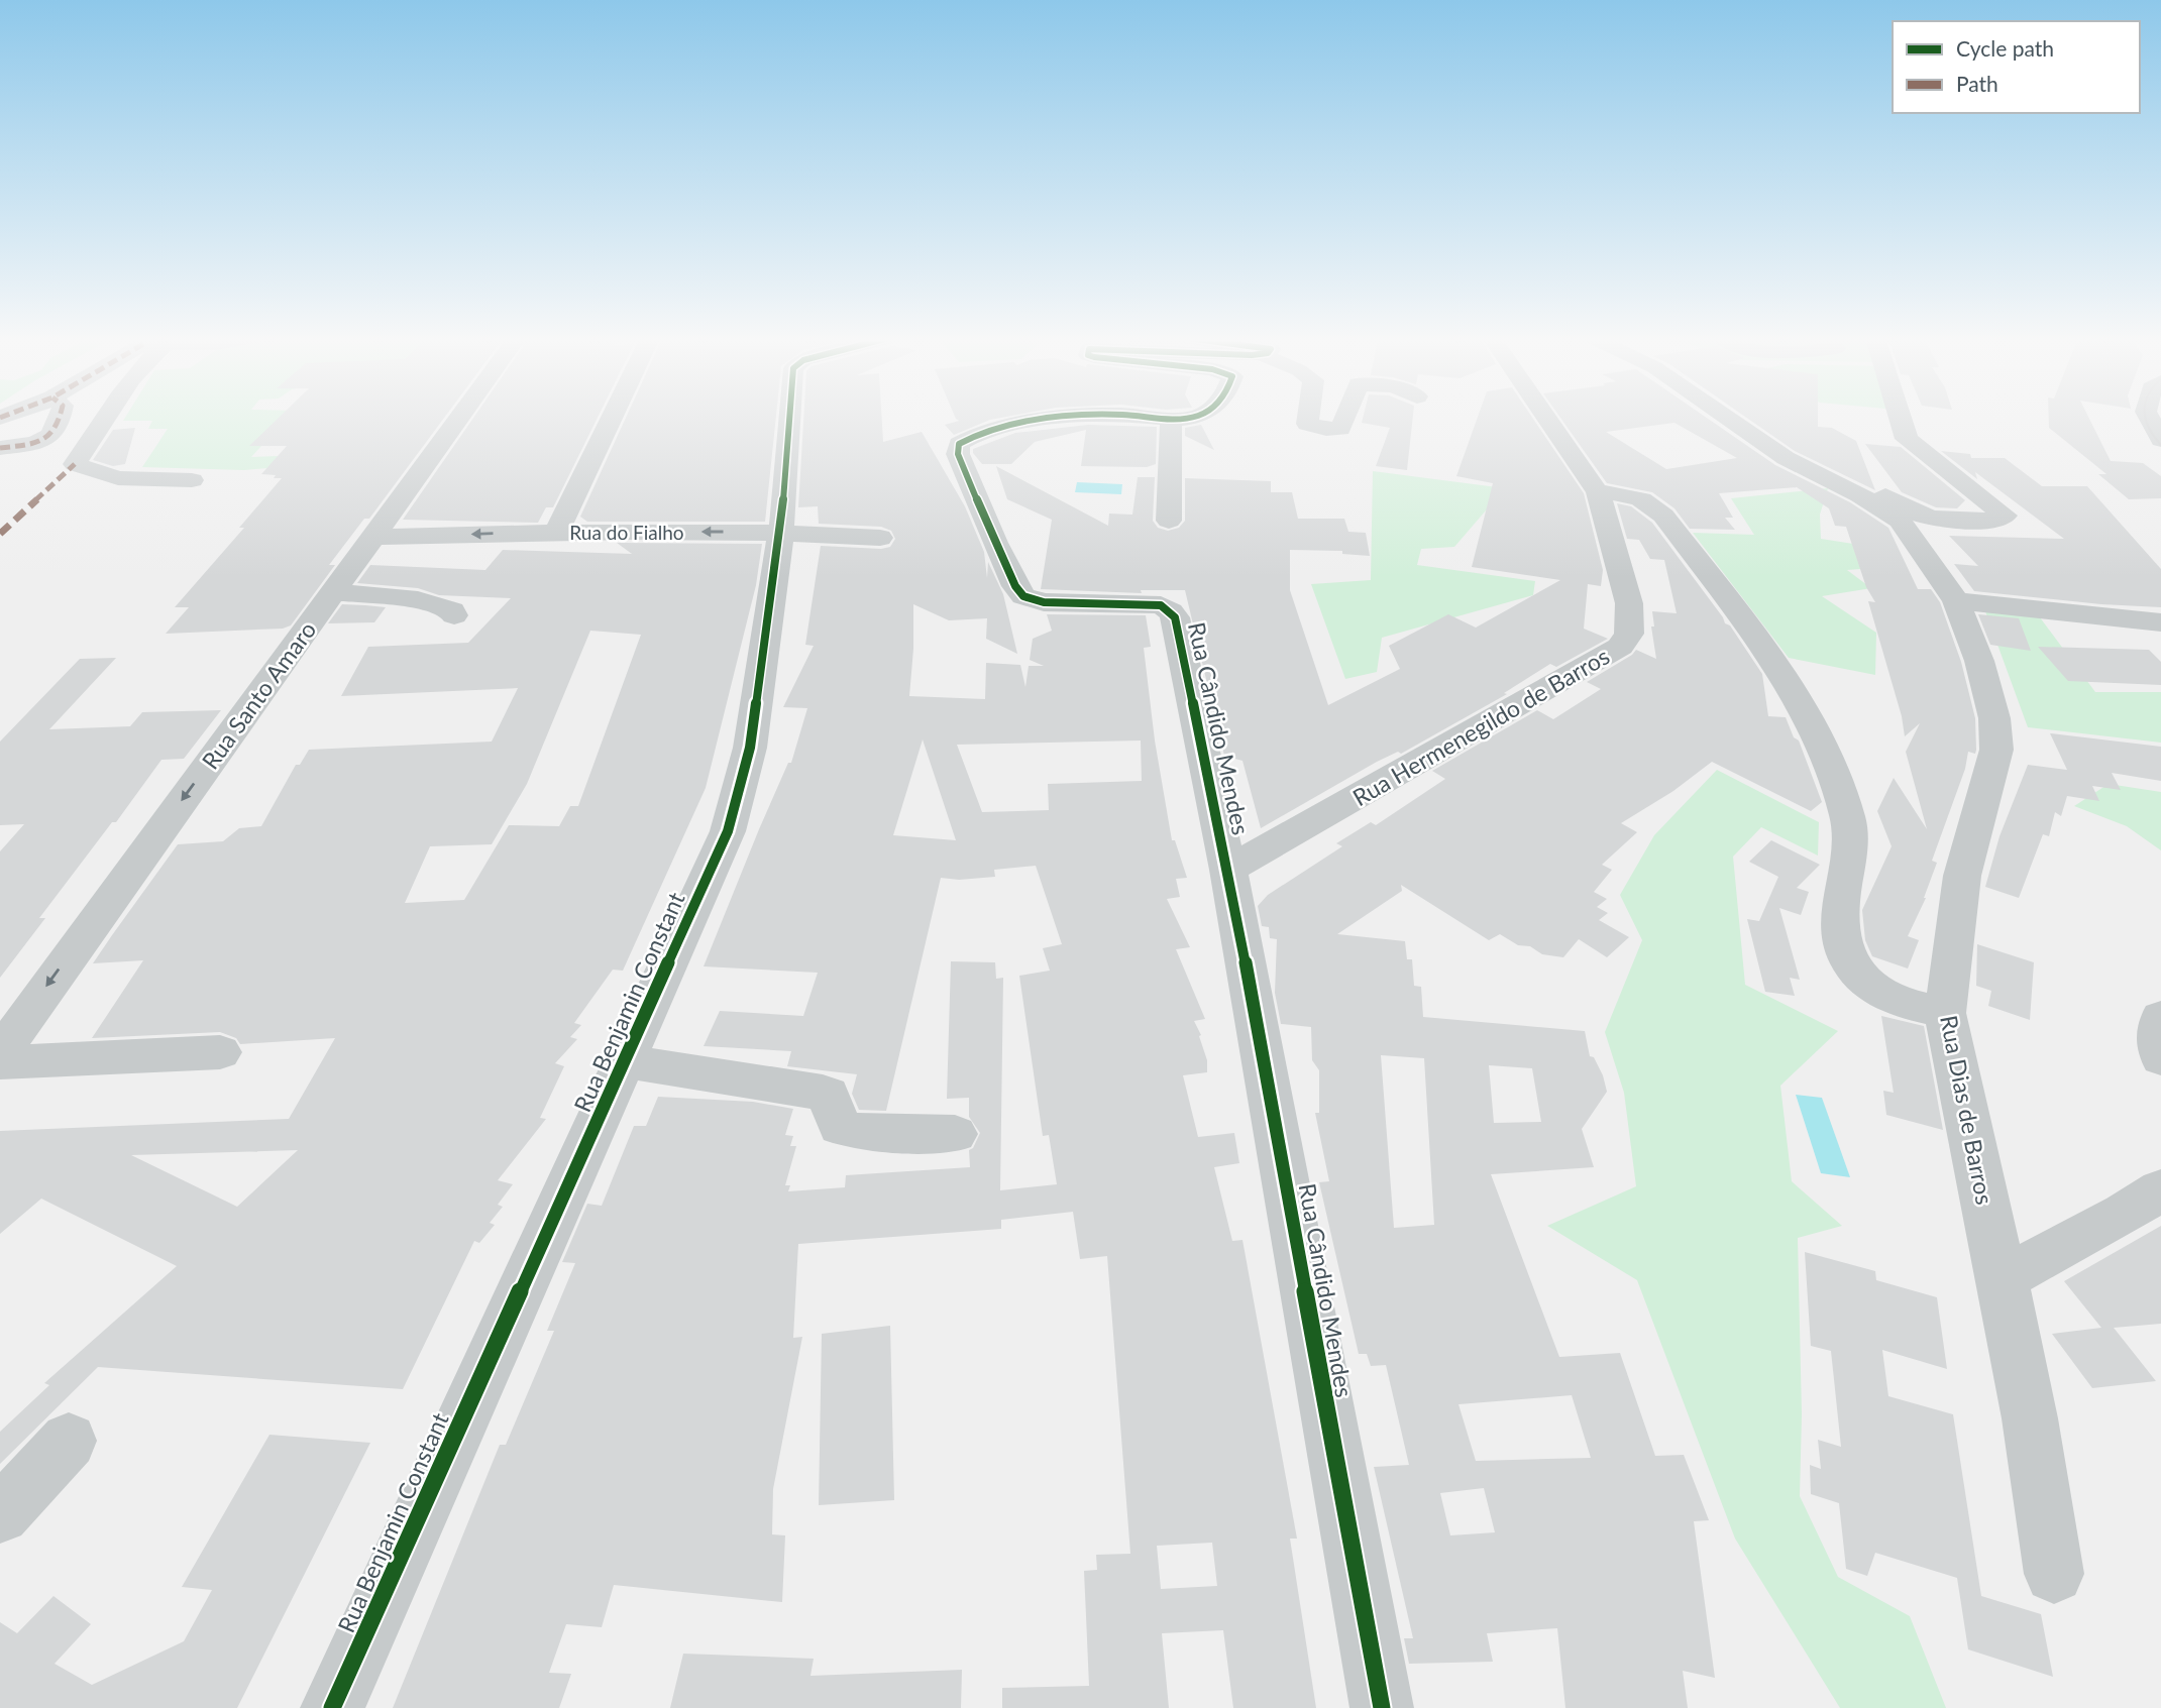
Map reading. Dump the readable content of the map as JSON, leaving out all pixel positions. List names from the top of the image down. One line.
{"streets":{"street":["Rua do Fialho","Rua Santo Amaro","Rua Hermenegildo de Barros","Rua Cândido Mendes","Rua Benjamin Constant","Rua Dias de Barros"]},"crossings":[["Rua do Fialho","Rua Santo Amaro"],["Rua do Fialho","Rua Benjamin Constant"],["Rua Hermenegildo de Barros","Rua Cândido Mendes"]],"one_way":["Rua do Fialho","Rua Santo Amaro"],"legend":["Cycle path","Path"]}
